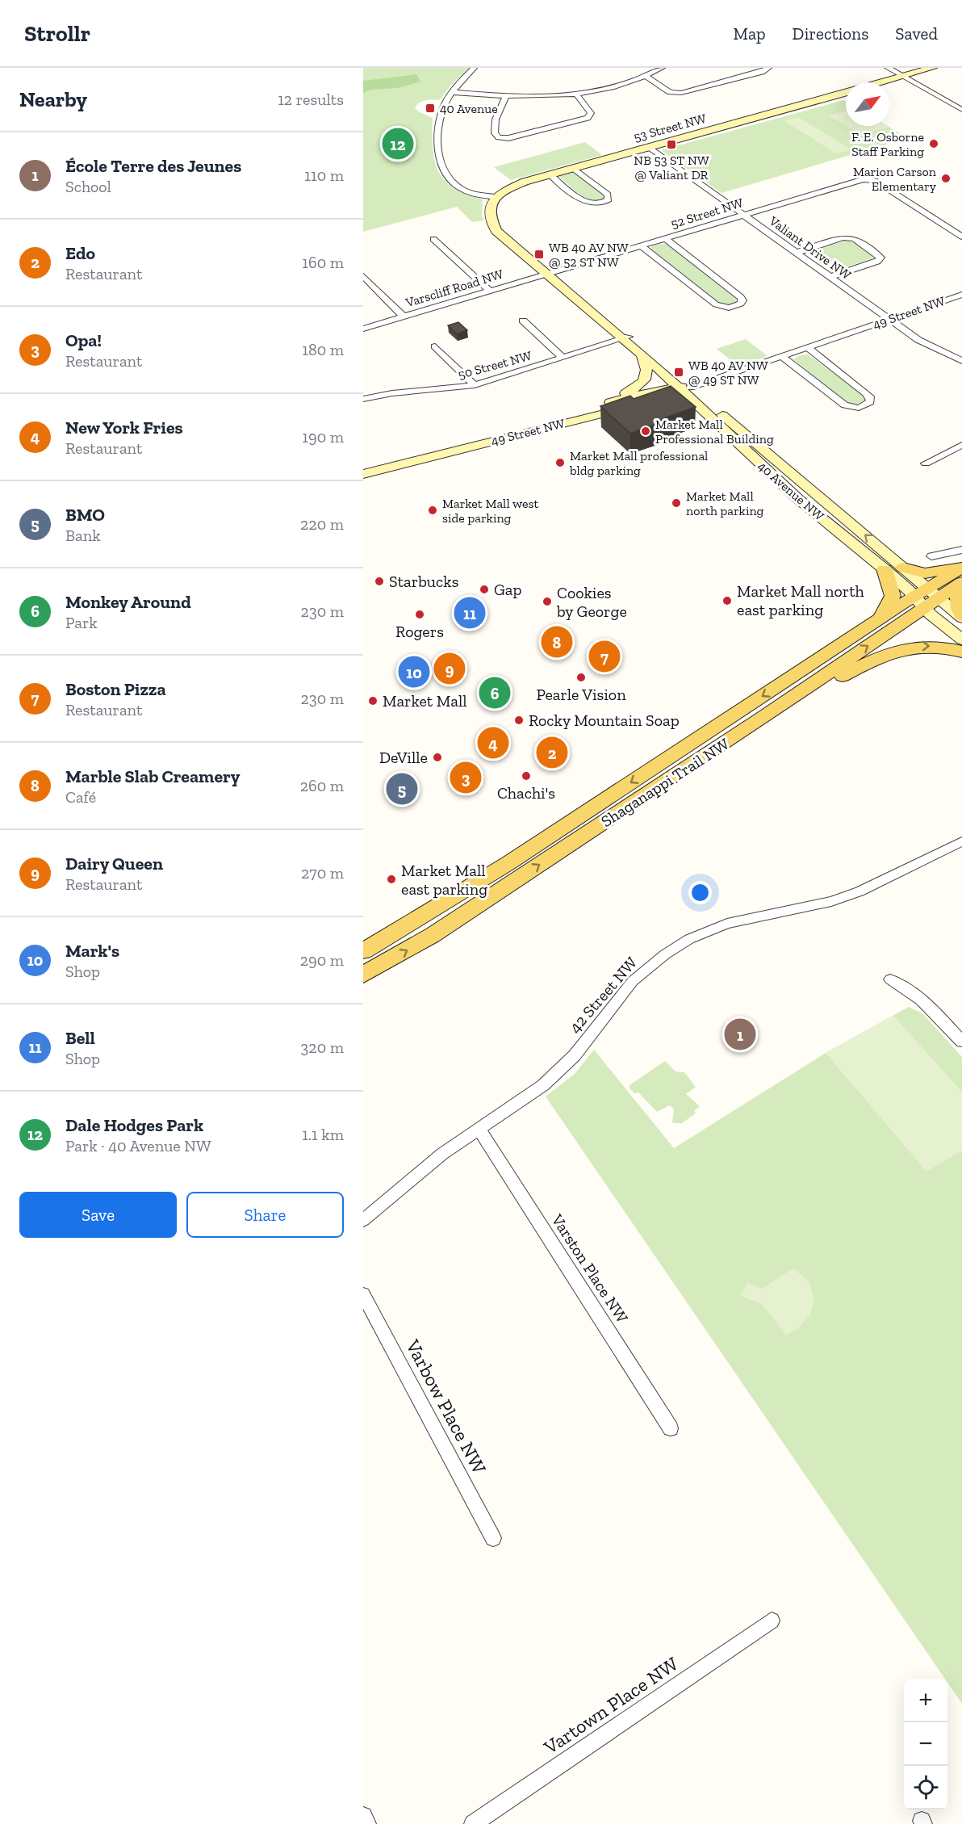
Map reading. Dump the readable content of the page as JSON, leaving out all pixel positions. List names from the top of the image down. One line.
{"streets":{"main road":["Shaganappi Trail NW"],"street":["53 Street NW","52 Street NW","Valiant Drive NW","Varscliff Road NW","49 Street NW","50 Street NW","40 Avenue NW","42 Street NW","Varston Place NW","Varbow Place NW","Vartown Place NW"]},"crossings":[["53 Street NW","Valiant Drive NW"],["53 Street NW","40 Avenue NW"],["52 Street NW","Valiant Drive NW"],["52 Street NW","Varscliff Road NW"],["52 Street NW","40 Avenue NW"],["Valiant Drive NW","49 Street NW"],["Varscliff Road NW","40 Avenue NW"],["49 Street NW","40 Avenue NW"],["50 Street NW","40 Avenue NW"],["40 Avenue NW","Shaganappi Trail NW"],["42 Street NW","Varston Place NW"]],"places":{"transit":["40 Avenue","NB 53 ST NW @ Valiant DR","WB 40 AV NW @ 52 ST NW","WB 40 AV NW @ 49 ST NW"],"other":["F. E. Osborne Staff Parking","Marion Carson Elementary","Market Mall Professional Building","Market Mall professional bldg parking","Market Mall north parking","Market Mall west side parking","Starbucks","Gap","Market Mall north east parking","Cookies by George","Rogers","Pearle Vision","Market Mall","Rocky Mountain Soap","DeVille","Chachi's","Market Mall east parking"]},"north":"top right","page":{"header":"Strollr","nav":["Map","Directions","Saved"],"heading":["Nearby","12 results"],"pins":["12","11","8","7","9","10","6","4","2","3","5","1"],"list":[{"mark":"1","name":"École Terre des Jeunes","note":"School","value":"110 m"},{"mark":"2","name":"Edo","note":"Restaurant","value":"160 m"},{"mark":"3","name":"Opa!","note":"Restaurant","value":"180 m"},{"mark":"4","name":"New York Fries","note":"Restaurant","value":"190 m"},{"mark":"5","name":"BMO","note":"Bank","value":"220 m"},{"mark":"6","name":"Monkey Around","note":"Park","value":"230 m"},{"mark":"7","name":"Boston Pizza","note":"Restaurant","value":"230 m"},{"mark":"8","name":"Marble Slab Creamery","note":"Café","value":"260 m"},{"mark":"9","name":"Dairy Queen","note":"Restaurant","value":"270 m"},{"mark":"10","name":"Mark's","note":"Shop","value":"290 m"},{"mark":"11","name":"Bell","note":"Shop","value":"320 m"},{"mark":"12","name":"Dale Hodges Park","note":"Park · 40 Avenue NW","value":"1.1 km"}],"buttons":["Save","Share"],"map_buttons":["+","−"]}}
